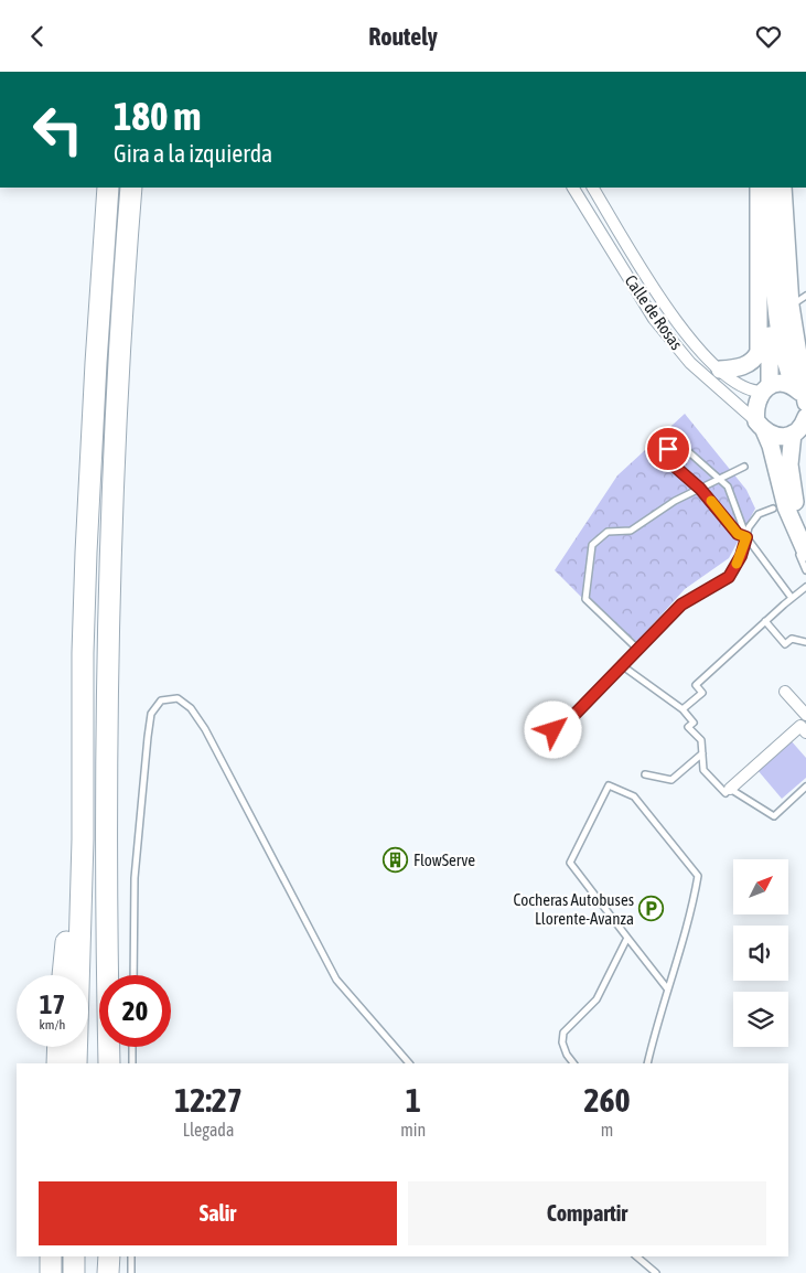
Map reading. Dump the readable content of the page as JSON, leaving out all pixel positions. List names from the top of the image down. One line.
{"streets":{"street":["Calle de Rosas"]},"places":{"building":["FlowServe"],"parking":["Cocheras Autobuses Llorente-Avanza"]},"north":"top right","page":{"header":"Routely","turn":["180 m","Gira a la izquierda"],"speed":"17 km/h","limit":"20","eta":["12:27","Llegada","1","min","260","m"],"buttons":["Salir","Compartir"]}}
